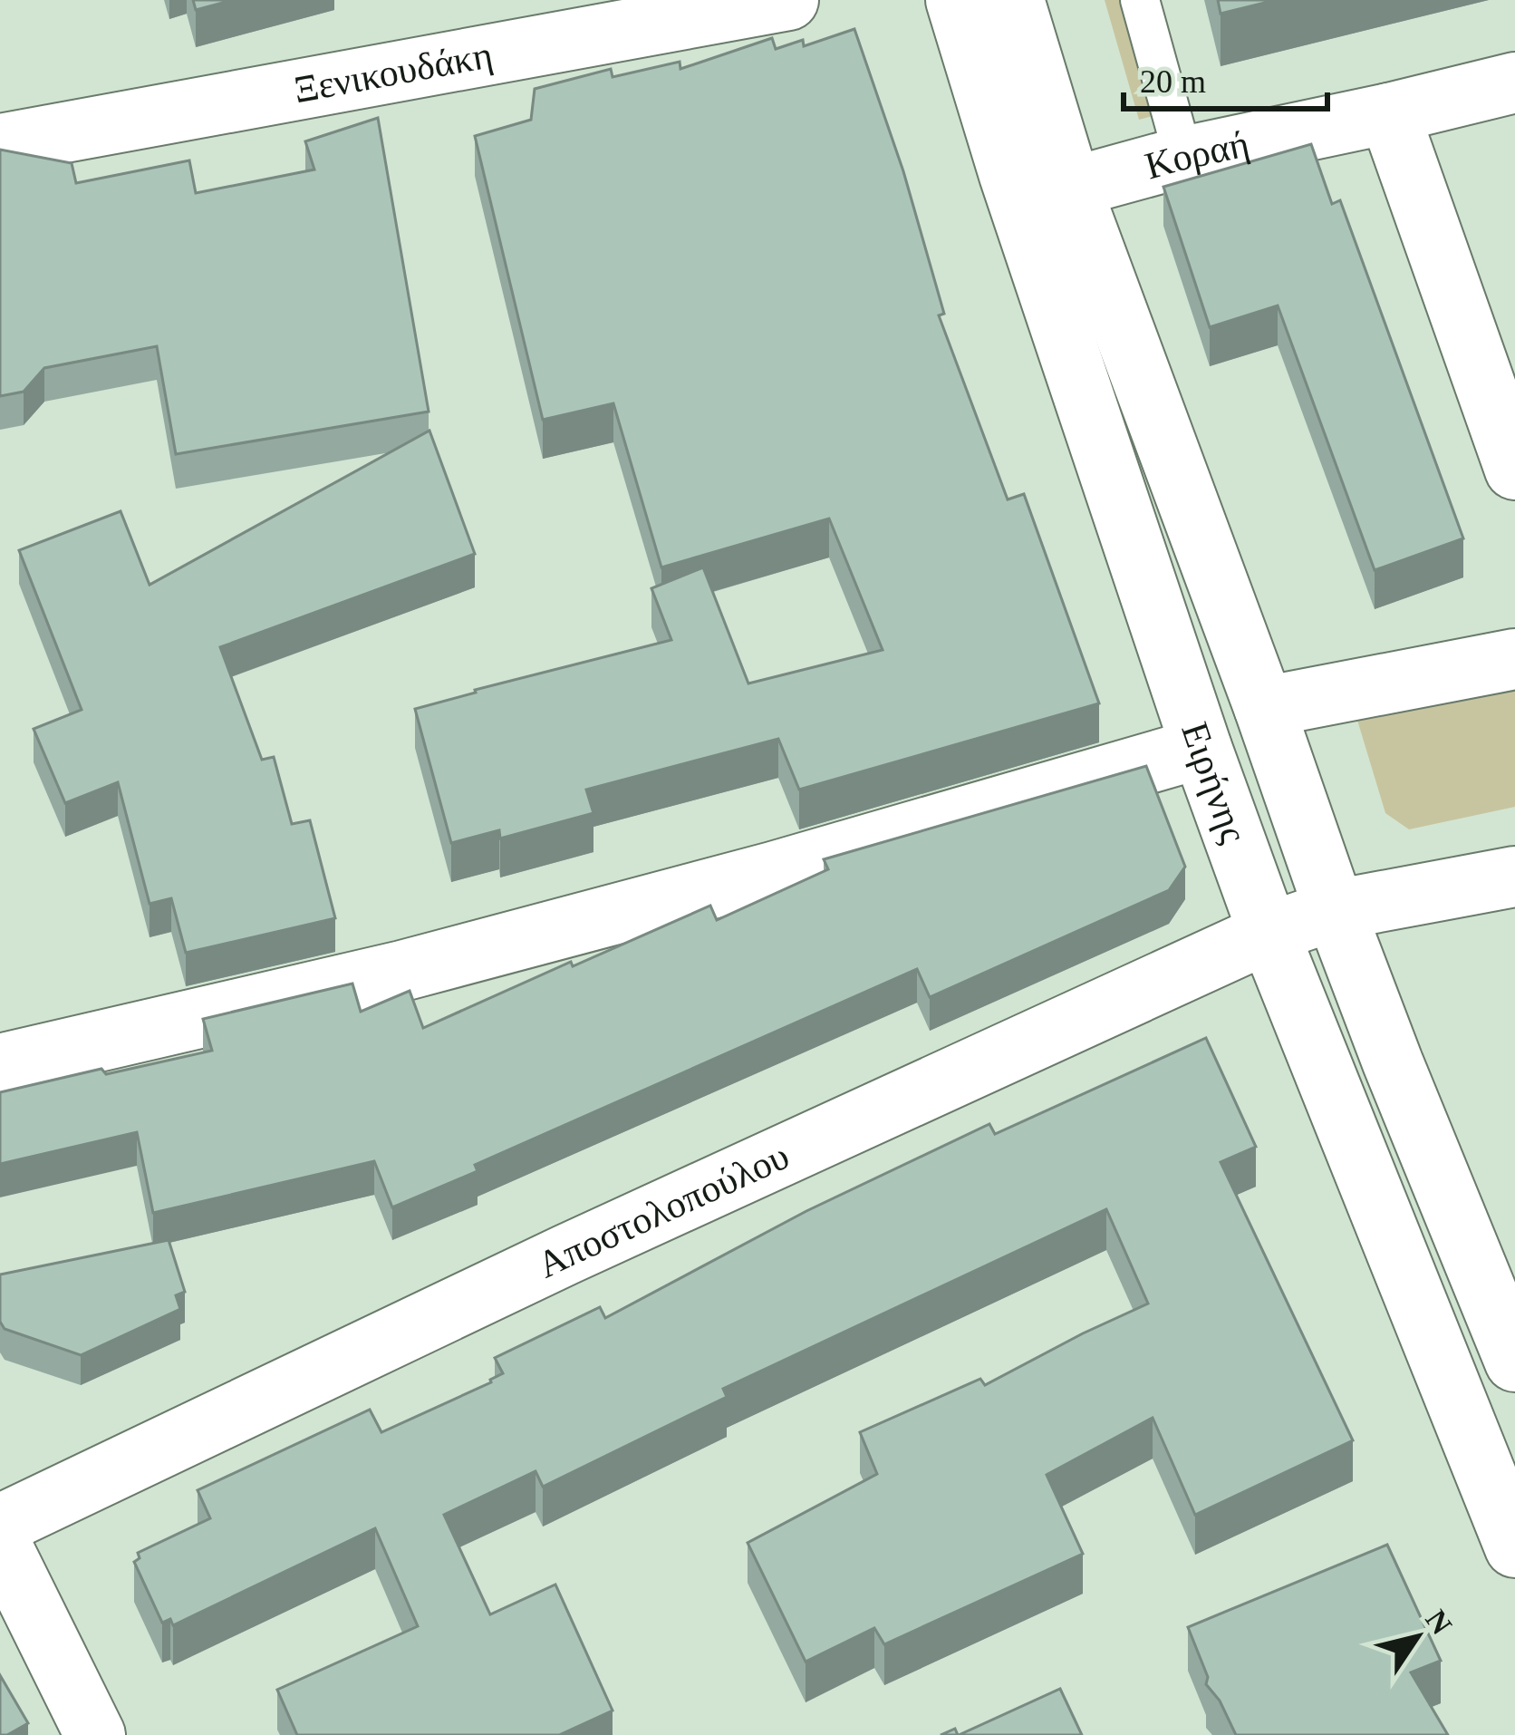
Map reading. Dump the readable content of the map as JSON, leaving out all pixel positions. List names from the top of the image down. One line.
{"streets":{"street":["Ξενικουδάκη","Κοραή","Ειρήνης","Αποστολοπούλου"]},"crossings":[["Κοραή","Ειρήνης"],["Ειρήνης","Αποστολοπούλου"]],"scale_bar":"20 m","north":"top right"}
